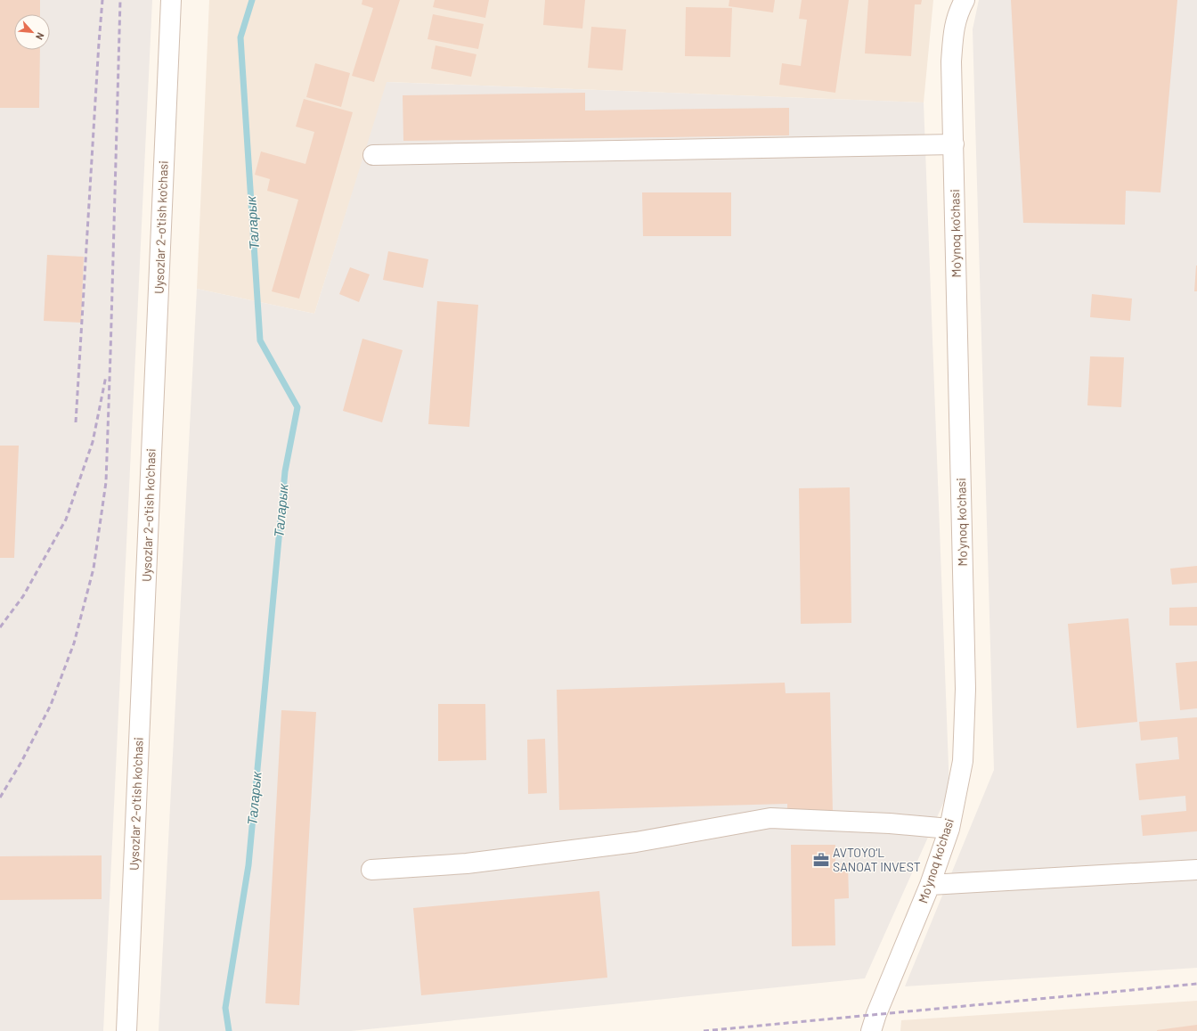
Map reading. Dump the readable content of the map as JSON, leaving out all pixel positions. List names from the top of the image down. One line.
{"streets":{"street":["Uysozlar 2-o'tish ko'chasi","Moʻynoq ko'chasi"]},"water":["Таларык"],"places":{"office":["AVTOYO‘L SANOAT INVEST"]},"north":"bottom right"}
